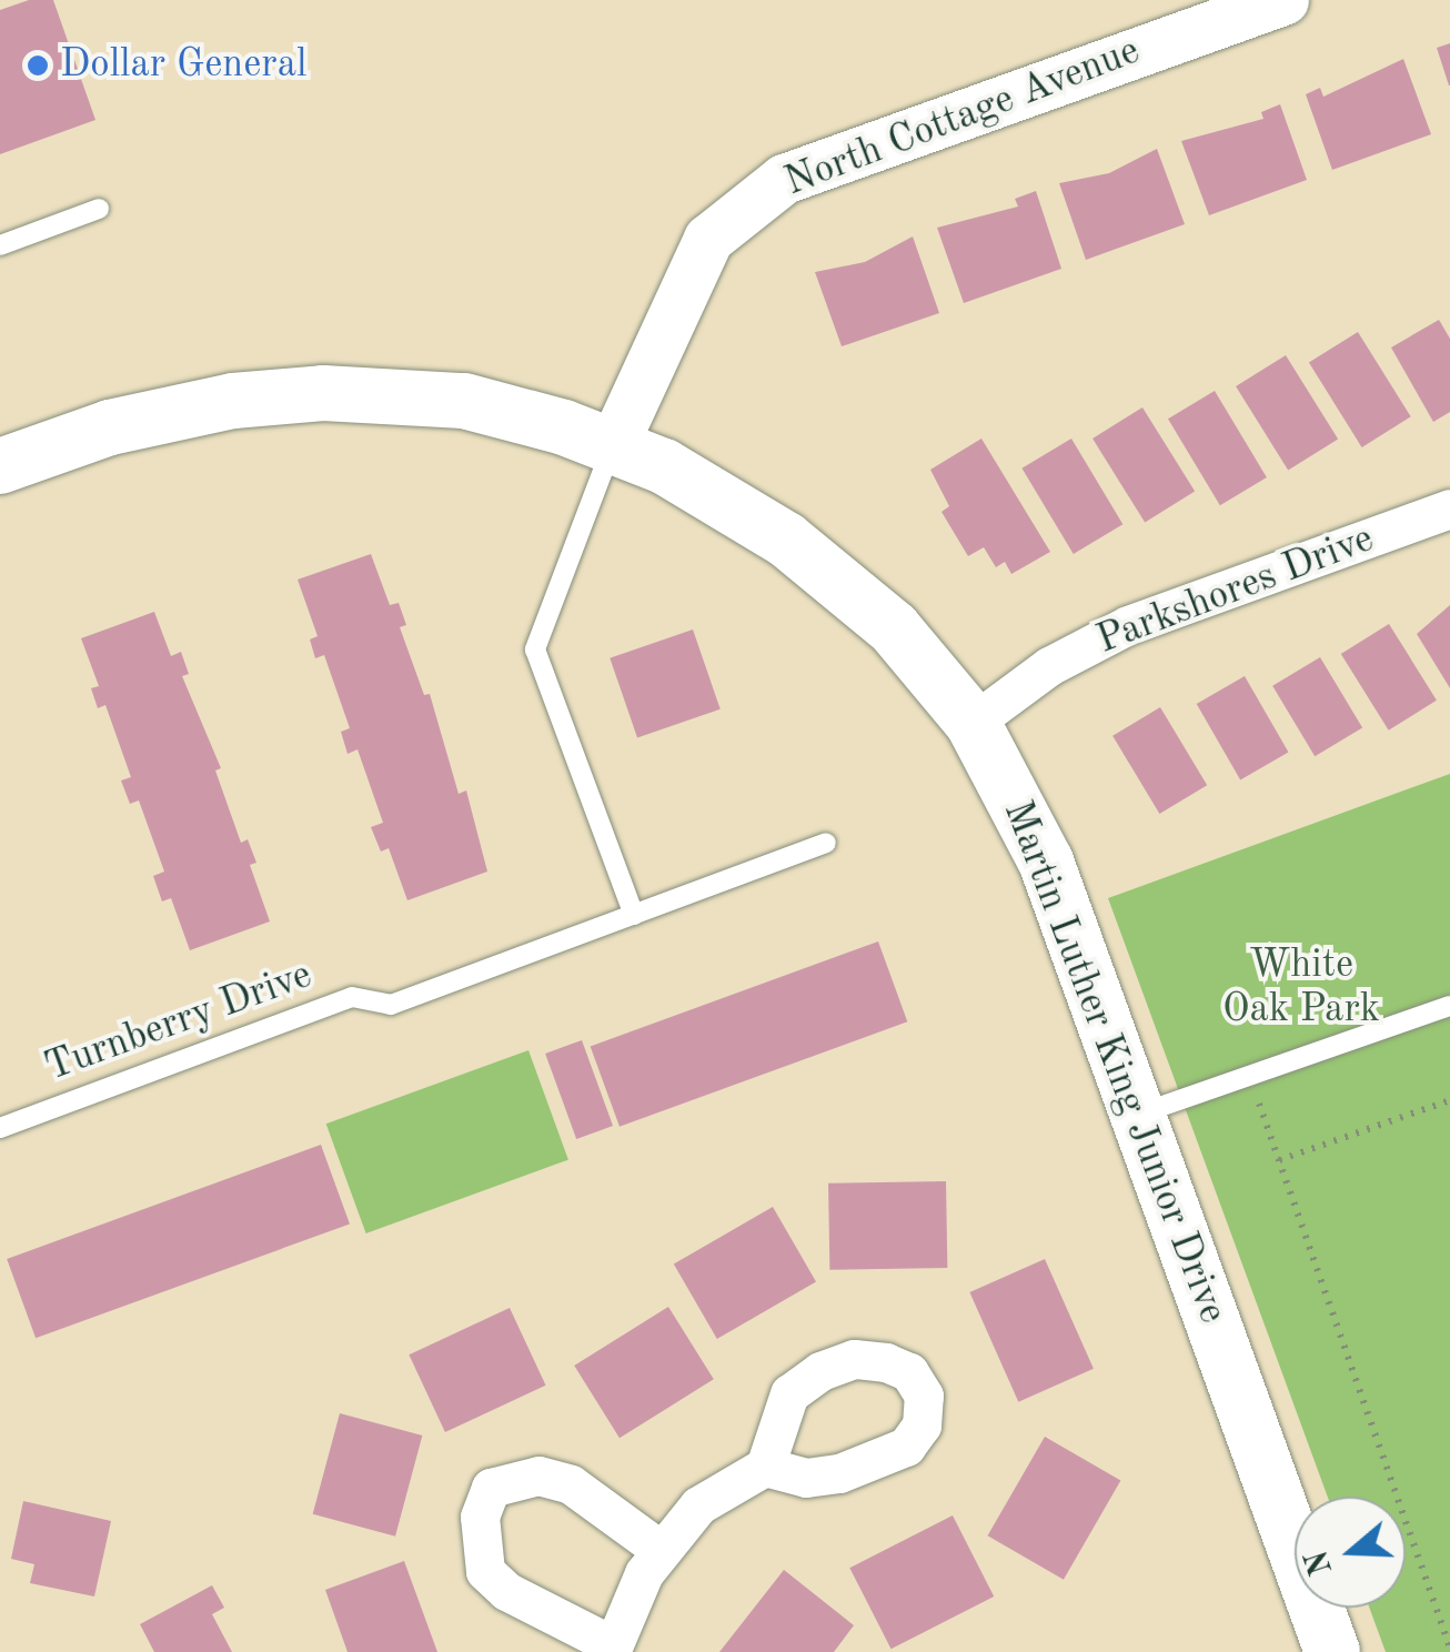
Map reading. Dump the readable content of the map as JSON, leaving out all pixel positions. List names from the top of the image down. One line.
{"streets":{"main road":["Martin Luther King Junior Drive"],"street":["North Cottage Avenue","Parkshores Drive"],"lane":["Turnberry Drive"]},"crossings":[["North Cottage Avenue","Martin Luther King Junior Drive"],["Parkshores Drive","Martin Luther King Junior Drive"]],"parks":["White Oak Park"],"places":["Dollar General"],"north":"left"}
